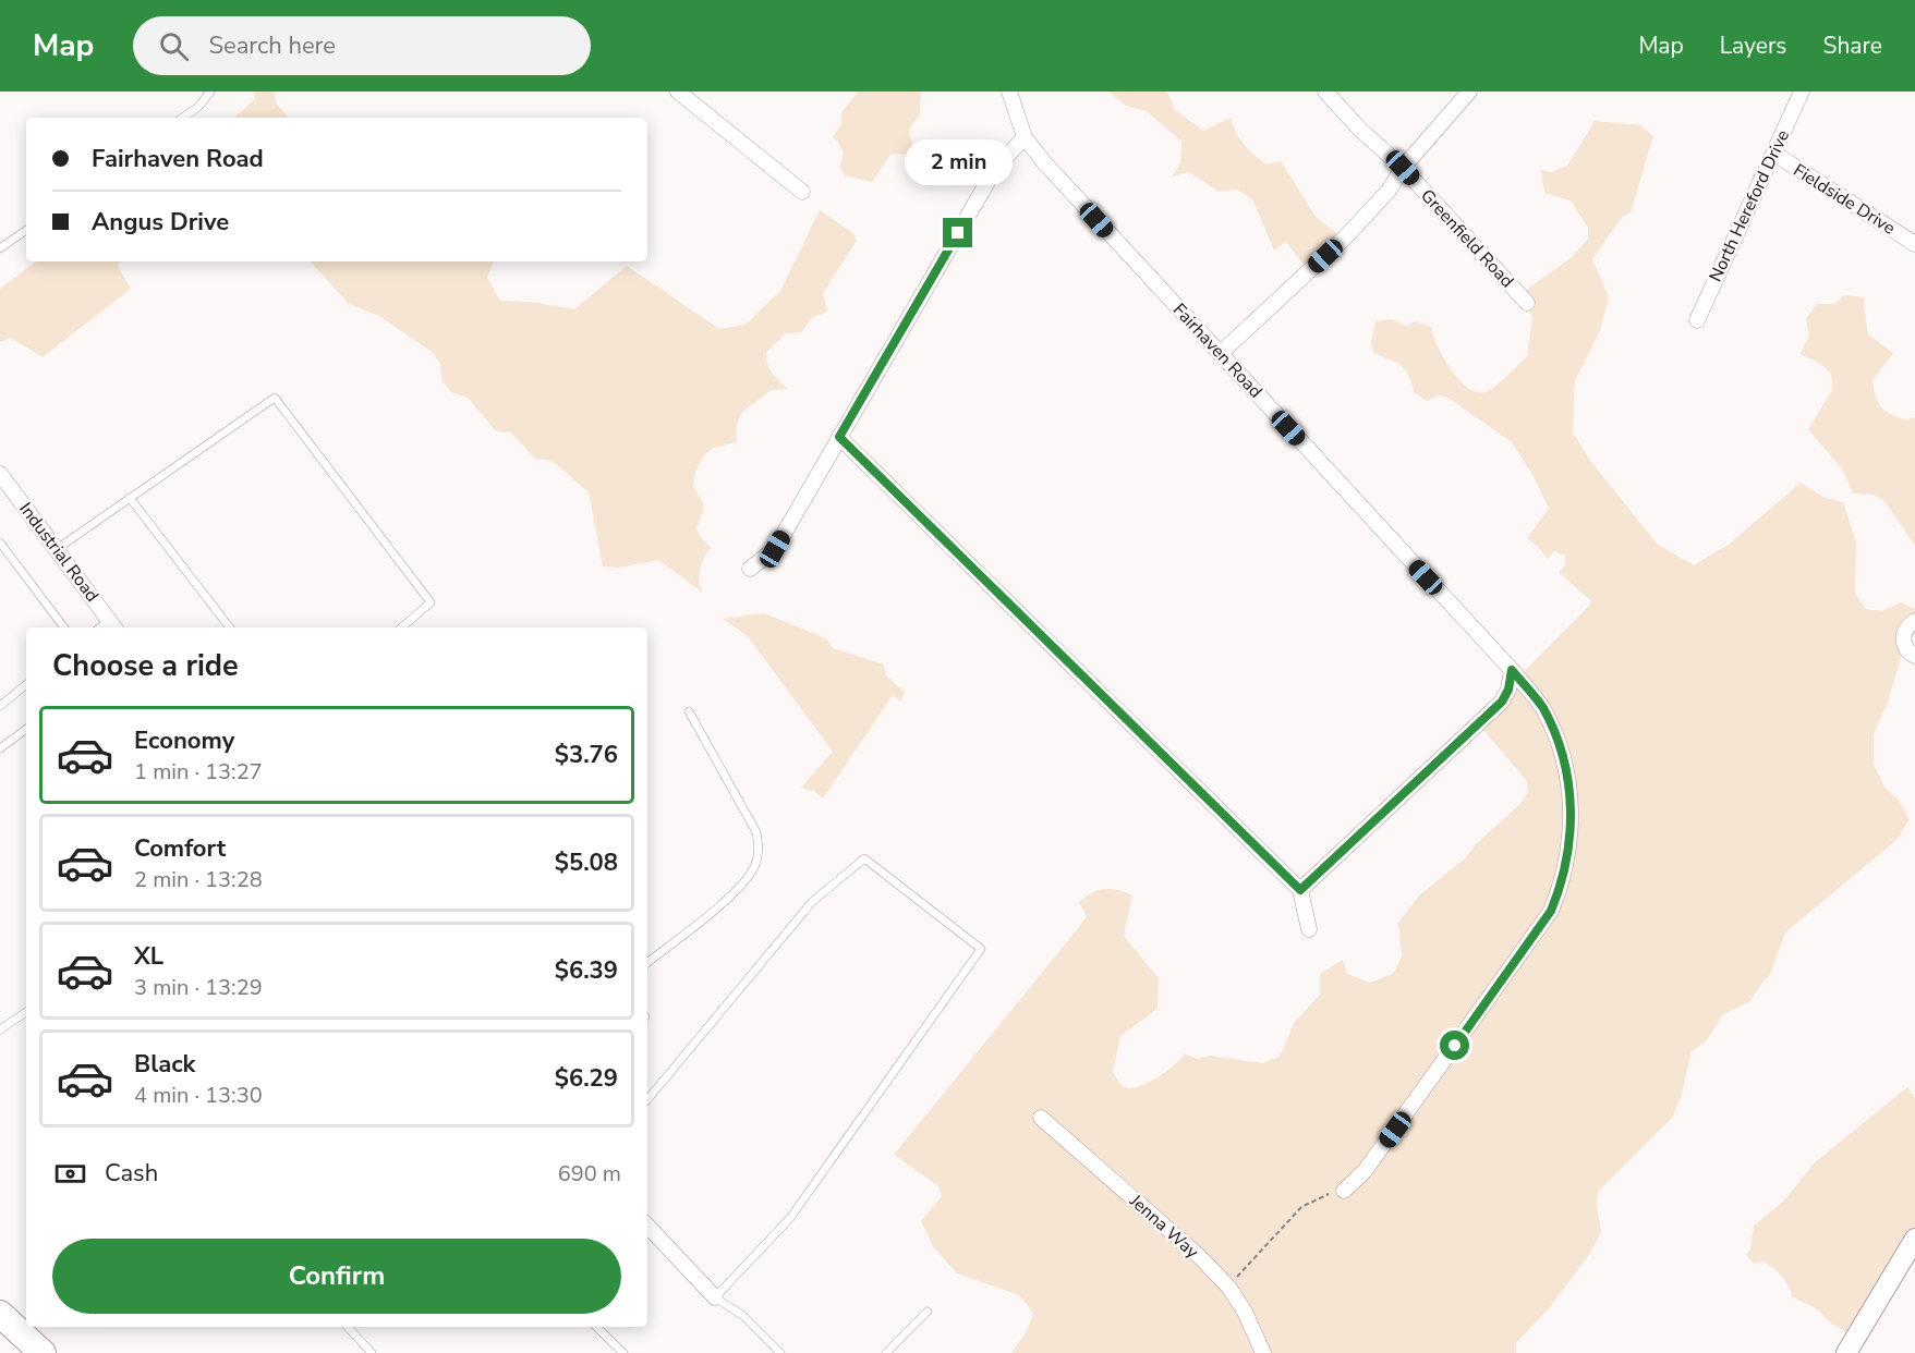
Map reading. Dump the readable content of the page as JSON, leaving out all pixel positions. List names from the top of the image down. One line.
{"streets":{"street":["Fieldside Drive","North Hereford Drive","Greenfield Road","Fairhaven Road","Industrial Road","Jenna Way"]},"crossings":[["Fieldside Drive","North Hereford Drive"]],"page":{"header":"Map","search":"Search here","nav":["Map","Layers","Share"],"banner":["Fairhaven Road","Angus Drive"],"bubble":"2 min","heading":"Choose a ride","list":[{"name":"Economy","note":"1 min · 13:27","value":"$3.76"},{"name":"Comfort","note":"2 min · 13:28","value":"$5.08"},{"name":"XL","note":"3 min · 13:29","value":"$6.39"},{"name":"Black","note":"4 min · 13:30","value":"$6.29"}],"pay":["Cash","690 m"],"buttons":"Confirm"}}
